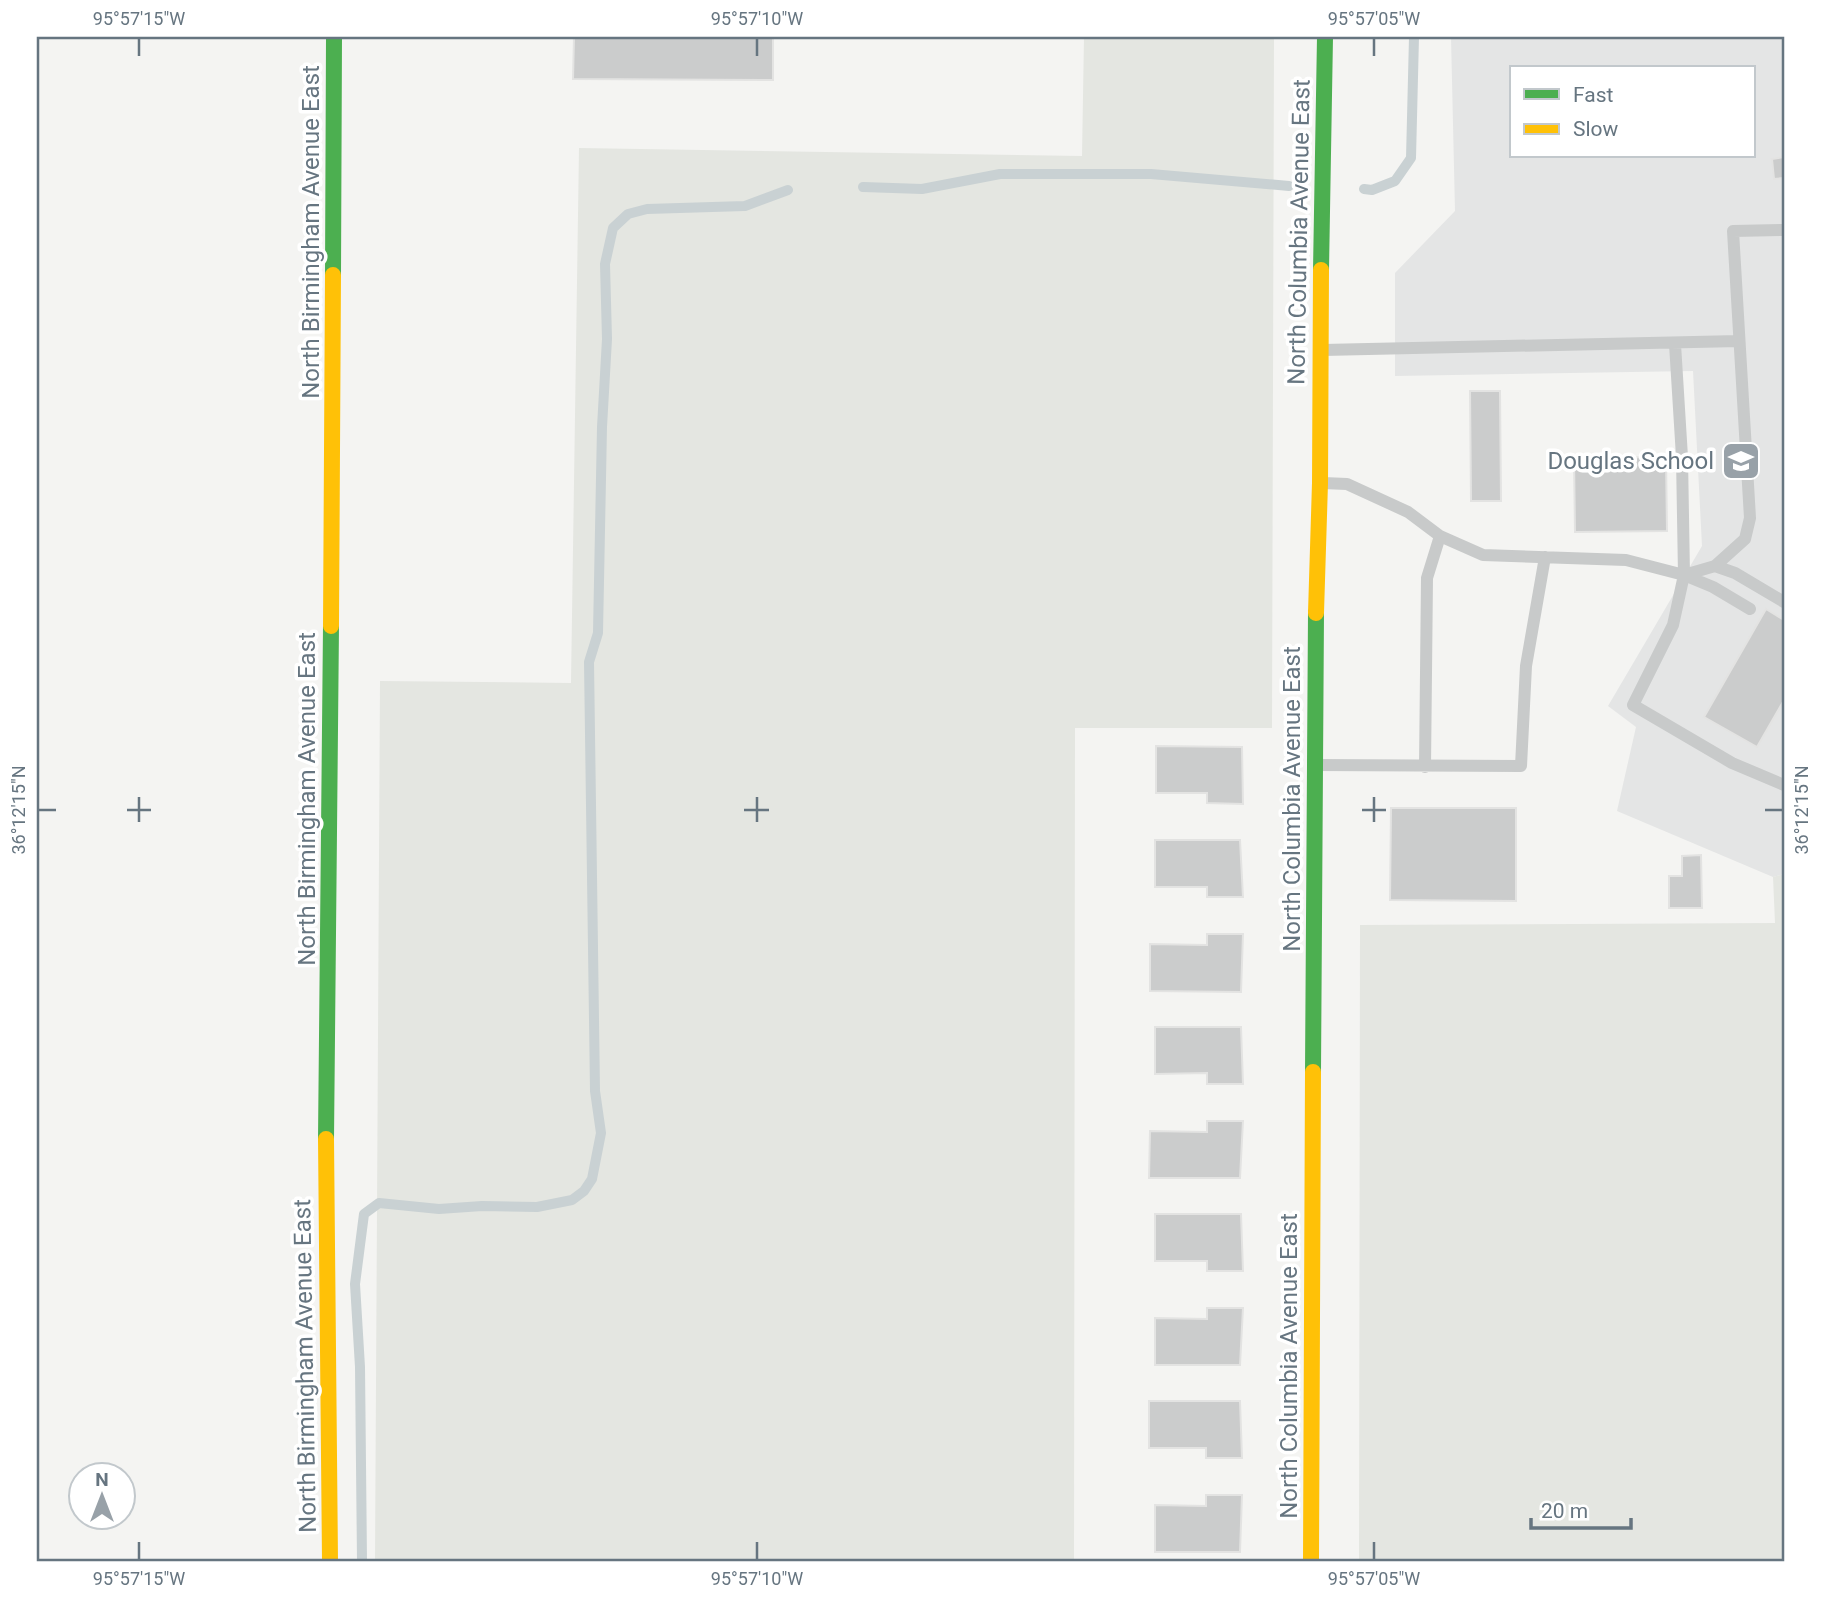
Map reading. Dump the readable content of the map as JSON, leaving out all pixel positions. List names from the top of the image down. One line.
{"streets":{"street":["North Birmingham Avenue East","North Columbia Avenue East"]},"places":{"school or university":["Douglas School"]},"legend":["Fast","Slow"],"scale_bar":"20 m","north":"top","coordinates":["95°57'15\"W","95°57'10\"W","95°57'05\"W","36°12'15\"N"]}
